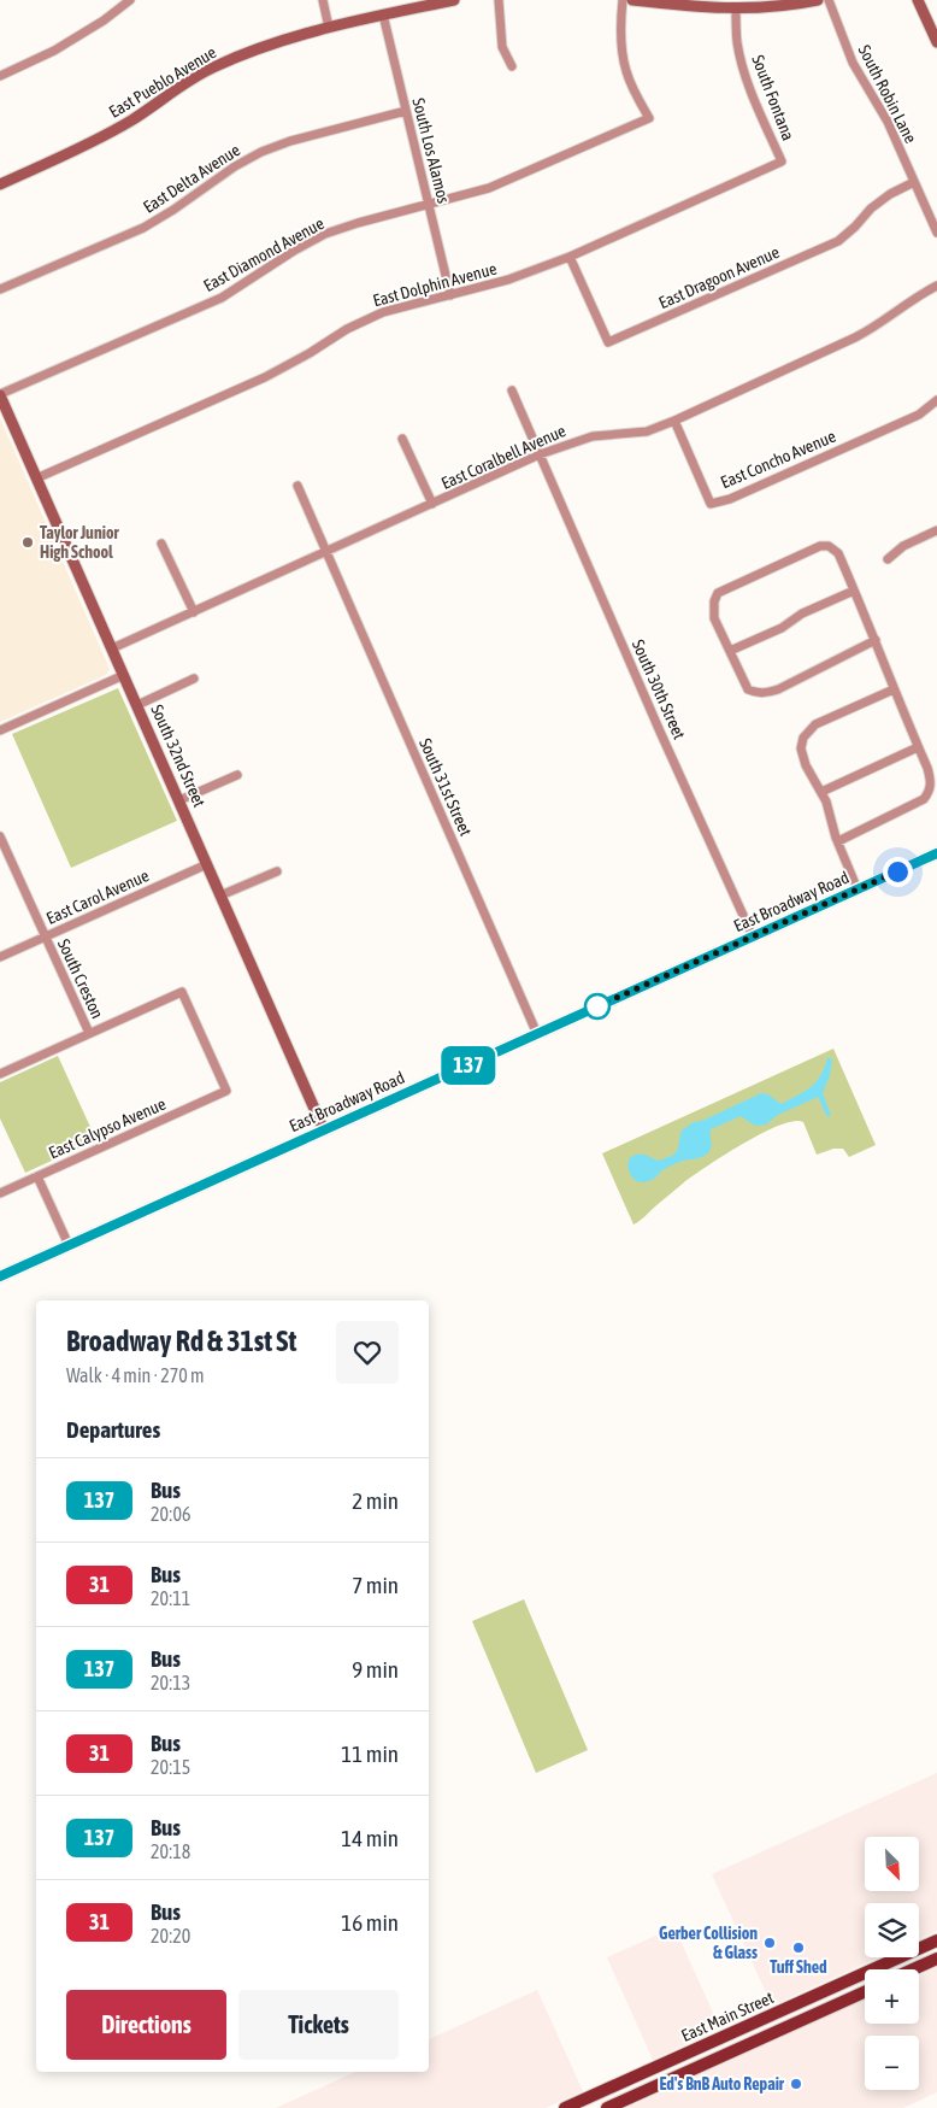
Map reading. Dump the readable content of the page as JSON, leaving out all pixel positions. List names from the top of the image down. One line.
{"streets":{"main road":["East Main Street"],"street":["East Pueblo Avenue","South Robin Lane","South Fontana","South Los Alamos","East Delta Avenue","East Diamond Avenue","East Dragoon Avenue","East Dolphin Avenue","East Coralbell Avenue","East Concho Avenue","South 30th Street","South 32nd Street","South 31st Street","East Carol Avenue","East Broadway Road","South Creston","East Calypso Avenue"]},"crossings":[["East Pueblo Avenue","South Los Alamos"],["South Robin Lane","East Dragoon Avenue"],["South Fontana","East Dolphin Avenue"],["South Los Alamos","East Delta Avenue"],["South Los Alamos","East Diamond Avenue"],["South Los Alamos","East Dolphin Avenue"],["East Diamond Avenue","South 32nd Street"],["East Dragoon Avenue","East Dolphin Avenue"],["East Dolphin Avenue","South 32nd Street"],["East Coralbell Avenue","East Concho Avenue"],["East Coralbell Avenue","South 30th Street"],["East Coralbell Avenue","South 32nd Street"],["East Coralbell Avenue","South 31st Street"],["South 30th Street","East Broadway Road"],["South 32nd Street","East Carol Avenue"],["South 32nd Street","East Broadway Road"],["South 31st Street","East Broadway Road"],["East Carol Avenue","South Creston"],["South Creston","East Calypso Avenue"]],"places":["Taylor Junior High School","Gerber Collision & Glass","Tuff Shed","Ed's BnB Auto Repair"],"lines":["bus line 137"],"north":"bottom right","page":{"on_map":"137","heading":[["Broadway Rd & 31st St","Walk · 4 min · 270 m"],"Departures"],"list":[{"mark":"137","name":"Bus","note":"20:06","value":"2 min"},{"mark":"31","name":"Bus","note":"20:11","value":"7 min"},{"mark":"137","name":"Bus","note":"20:13","value":"9 min"},{"mark":"31","name":"Bus","note":"20:15","value":"11 min"},{"mark":"137","name":"Bus","note":"20:18","value":"14 min"},{"mark":"31","name":"Bus","note":"20:20","value":"16 min"}],"map_buttons":["+","−"],"buttons":["Directions","Tickets"]}}
